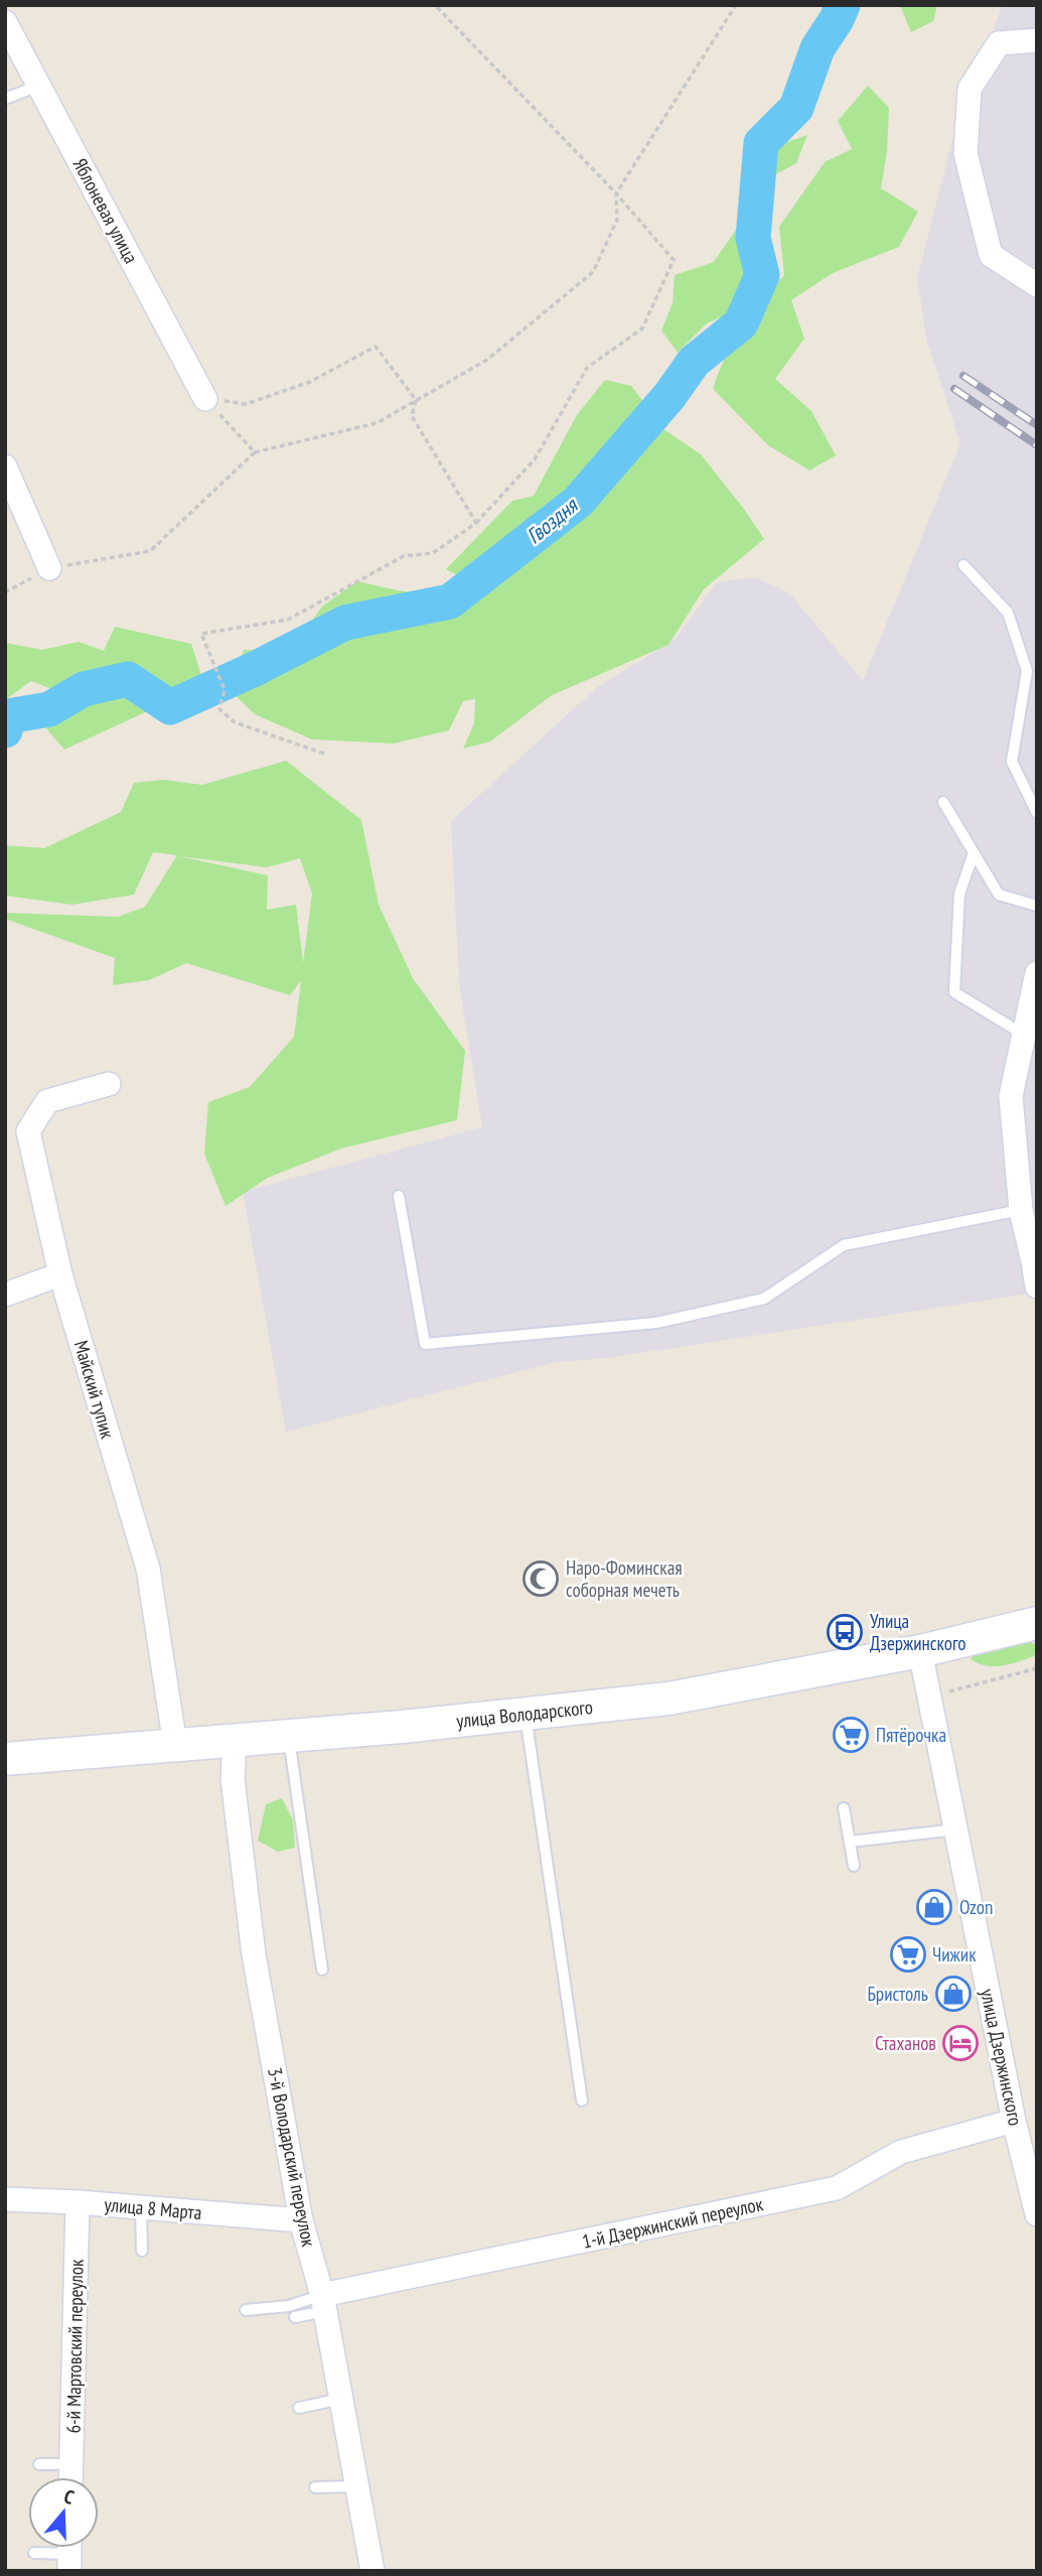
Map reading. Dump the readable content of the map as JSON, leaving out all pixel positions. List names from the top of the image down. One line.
{"streets":{"main road":["улица Володарского"],"street":["Яблоневая улица","Майский тупик","улица Дзержинского","3-й Володарский переулок","улица 8 Марта","1-й Дзержинский переулок","6-й Мартовский переулок"]},"crossings":[["Майский тупик","улица Володарского"],["улица Володарского","улица Дзержинского"],["улица Володарского","3-й Володарский переулок"],["улица Дзержинского","1-й Дзержинский переулок"],["3-й Володарский переулок","улица 8 Марта"],["3-й Володарский переулок","1-й Дзержинский переулок"],["улица 8 Марта","6-й Мартовский переулок"]],"water":["Гвоздня"],"places":{"mosque":["Наро-Фоминская соборная мечеть"],"bus stop":["Улица Дзержинского"],"supermarket":["Пятёрочка","Чижик"],"shop":["Ozon","Бристоль"],"hotel":["Стаханов"]},"north":"top"}
